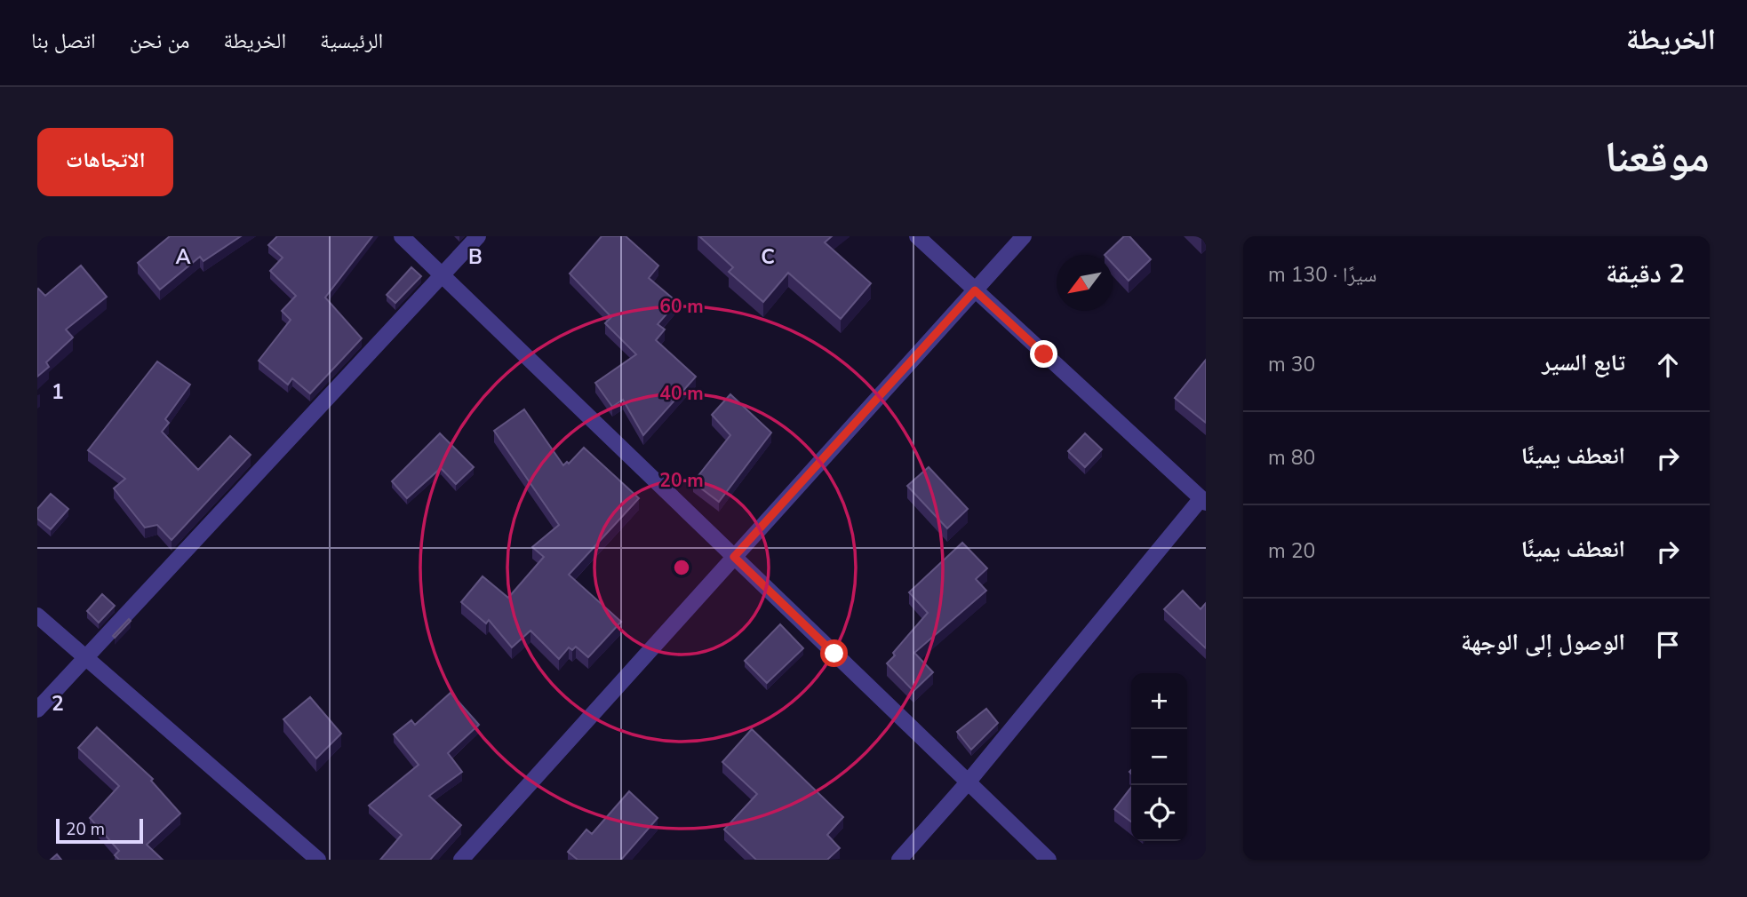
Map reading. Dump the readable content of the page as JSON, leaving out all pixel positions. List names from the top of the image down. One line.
{"scale_bar":"20 m","north":"bottom left","page":{"header":"الخريطة","nav":["الرئيسية","الخريطة","من نحن","اتصل بنا"],"title":"موقعنا","buttons":"الاتجاهات","heading":["2 دقيقة","سيرًا · 130 m"],"list":[["تابع السير","30 m"],["انعطف يمينًا","80 m"],["انعطف يمينًا","20 m"],"الوصول إلى الوجهة"],"map_buttons":["+","−"],"scale":"20 m"},"grid":{"columns":["A","B","C"],"rows":["1","2"]},"rings":["60 m","40 m","20 m"]}
